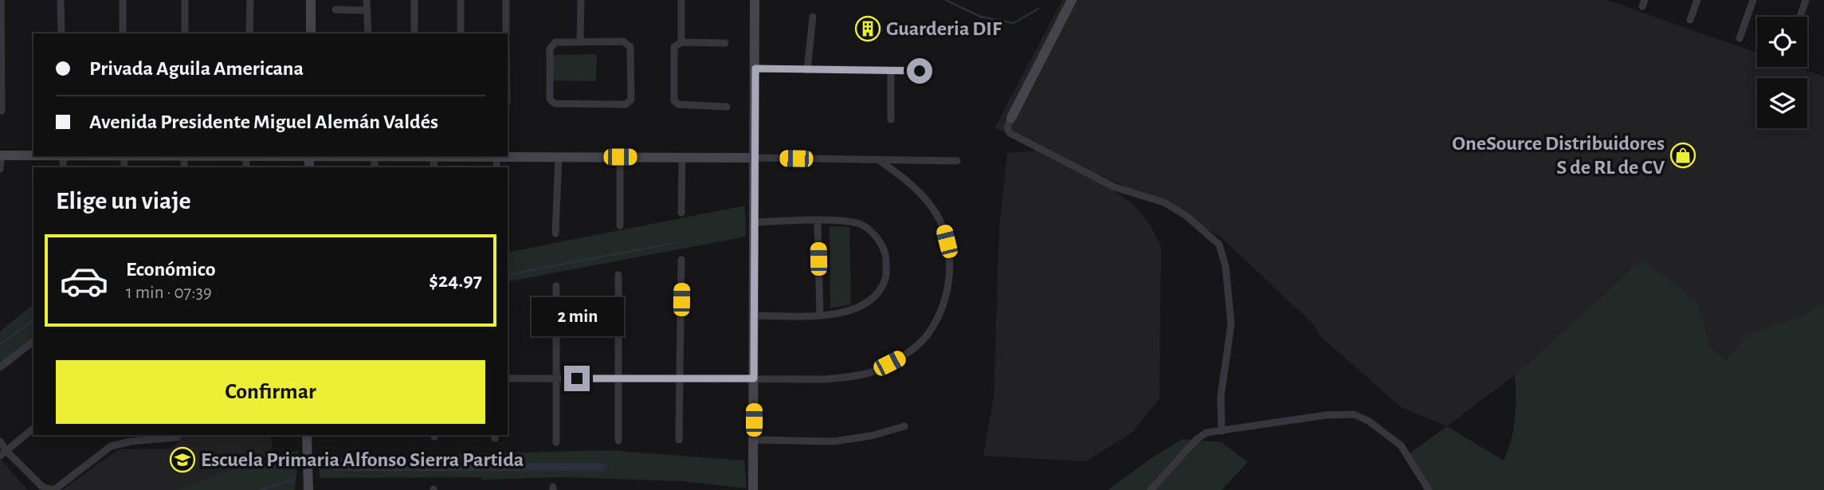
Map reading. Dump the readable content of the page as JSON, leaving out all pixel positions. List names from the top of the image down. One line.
{"places":{"building":["Guarderia DIF"],"shop":["OneSource Distribuidores S de RL de CV"],"school or university":["Escuela Primaria Alfonso Sierra Partida"]},"page":{"banner":["Privada Aguila Americana","Avenida Presidente Miguel Alemán Valdés"],"heading":"Elige un viaje","list":[{"name":"Económico","note":"1 min · 07:39","value":"$24.97"}],"bubble":"2 min","buttons":"Confirmar"}}
